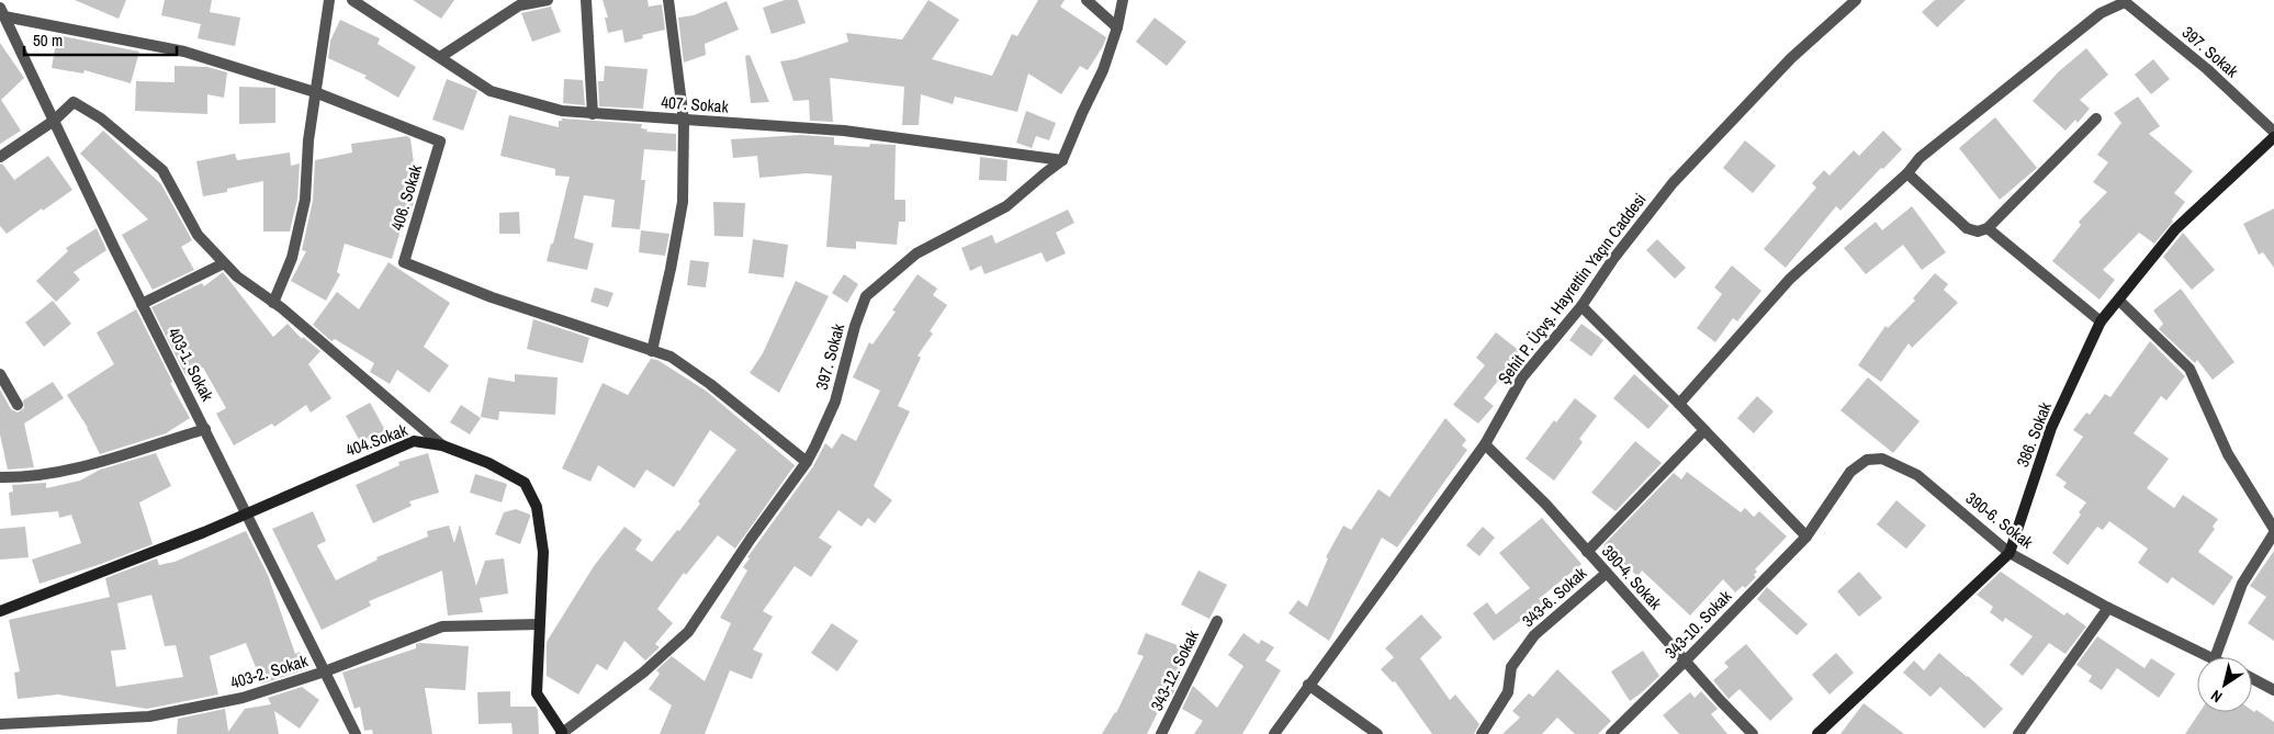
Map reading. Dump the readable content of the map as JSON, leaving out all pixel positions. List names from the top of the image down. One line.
{"streets":{"street":["397. Sokak","407. Sokak","406. Sokak","Şehit P. Üçvş. Hayrettin Yaçın Caddesi","403-1. Sokak","386. Sokak","404.Sokak","390-6. Sokak","390-4. Sokak","343-6. Sokak","343-10. Sokak","343-12. Sokak","403-2. Sokak"]},"crossings":[["397. Sokak","407. Sokak"],["397. Sokak","406. Sokak"],["397. Sokak","404.Sokak"],["406. Sokak","403-1. Sokak"],["Şehit P. Üçvş. Hayrettin Yaçın Caddesi","390-4. Sokak"],["403-1. Sokak","404.Sokak"],["403-1. Sokak","403-2. Sokak"],["386. Sokak","390-6. Sokak"],["404.Sokak","403-2. Sokak"],["390-6. Sokak","343-10. Sokak"],["390-4. Sokak","343-6. Sokak"],["390-4. Sokak","343-10. Sokak"]],"scale_bar":"50 m","north":"bottom left"}
